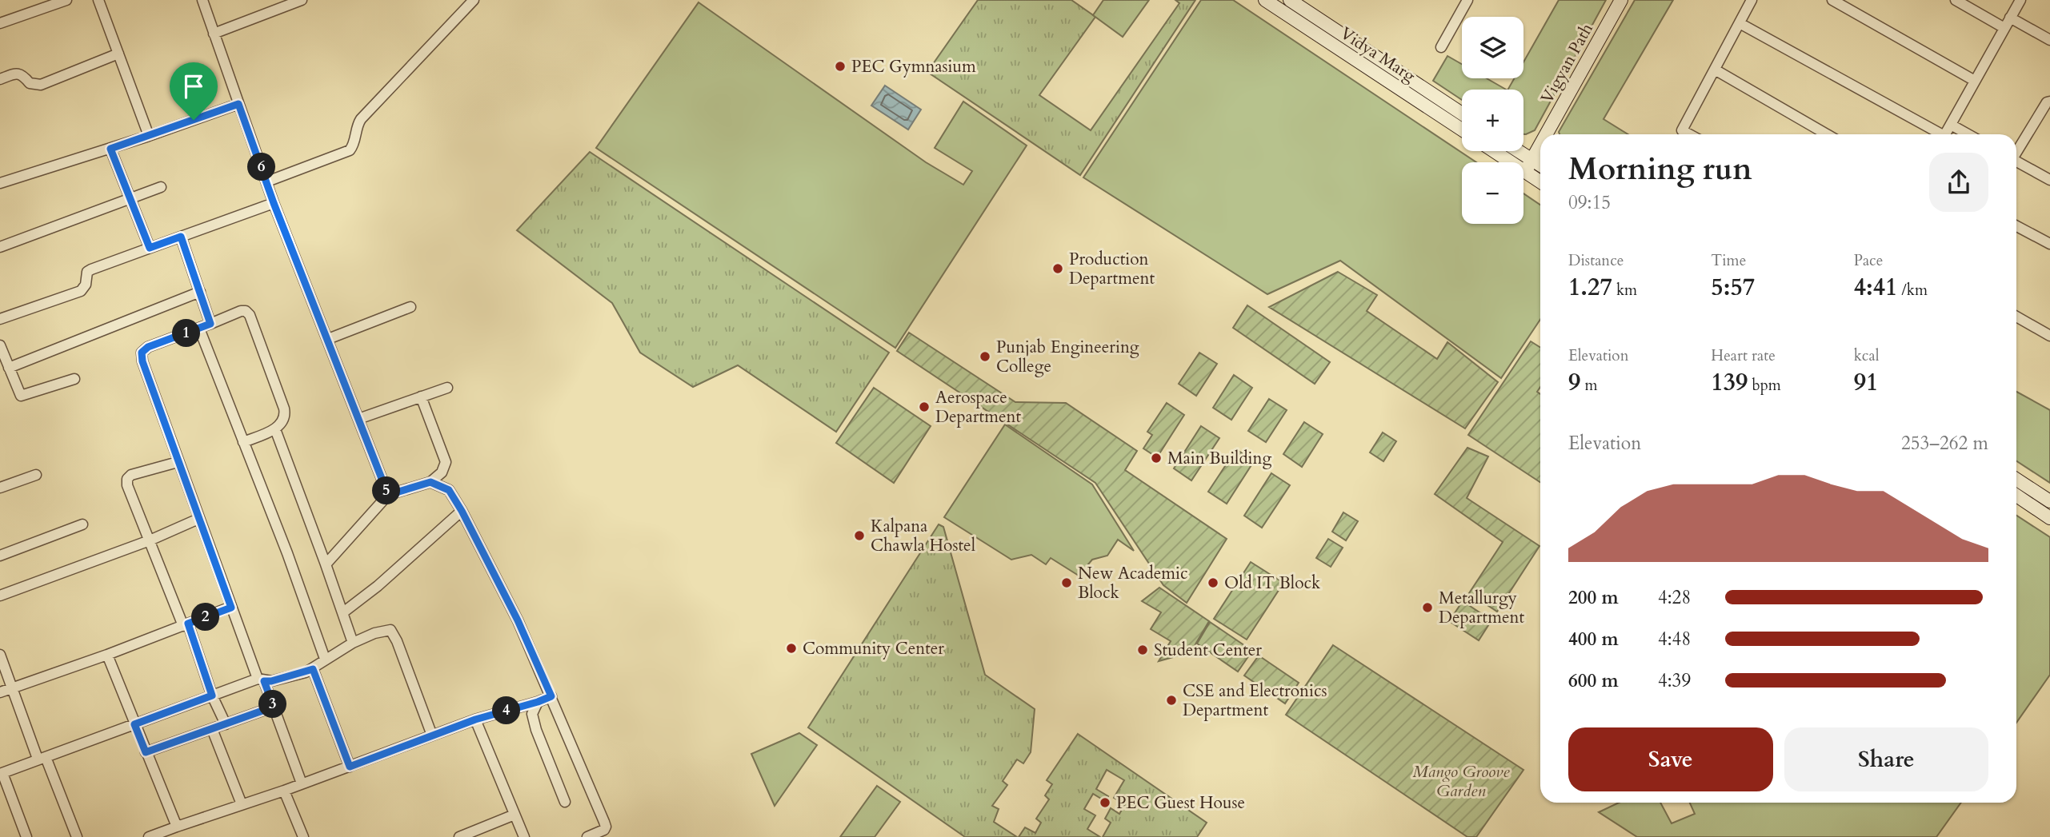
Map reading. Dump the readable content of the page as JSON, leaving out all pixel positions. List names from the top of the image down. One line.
{"streets":{"main road":["Vidya Marg","Vigyan Path"]},"parks":["Mango Groove Garden"],"places":["PEC Gymnasium","Production Department","Punjab Engineering College","Aerospace Department","Main Building","Kalpana Chawla Hostel","New Academic Block","Old IT Block","Metallurgy Department","Community Center","Student Center","CSE and Electronics Department","PEC Guest House"],"page":{"map_buttons":["+","−"],"heading":["Morning run","09:15"],"pins":["6","1","5","2","3","4"],"stats":[["Distance","1.27 km"],["Time","5:57"],["Pace","4:41 /km"],["Elevation","9 m"],["Heart rate","139 bpm"],["kcal","91"]],"chart":["Elevation","253–262 m"],"list":[{"name":"200 m","note":"4:28"},{"name":"400 m","note":"4:48"},{"name":"600 m","note":"4:39"}],"buttons":["Save","Share"]}}
